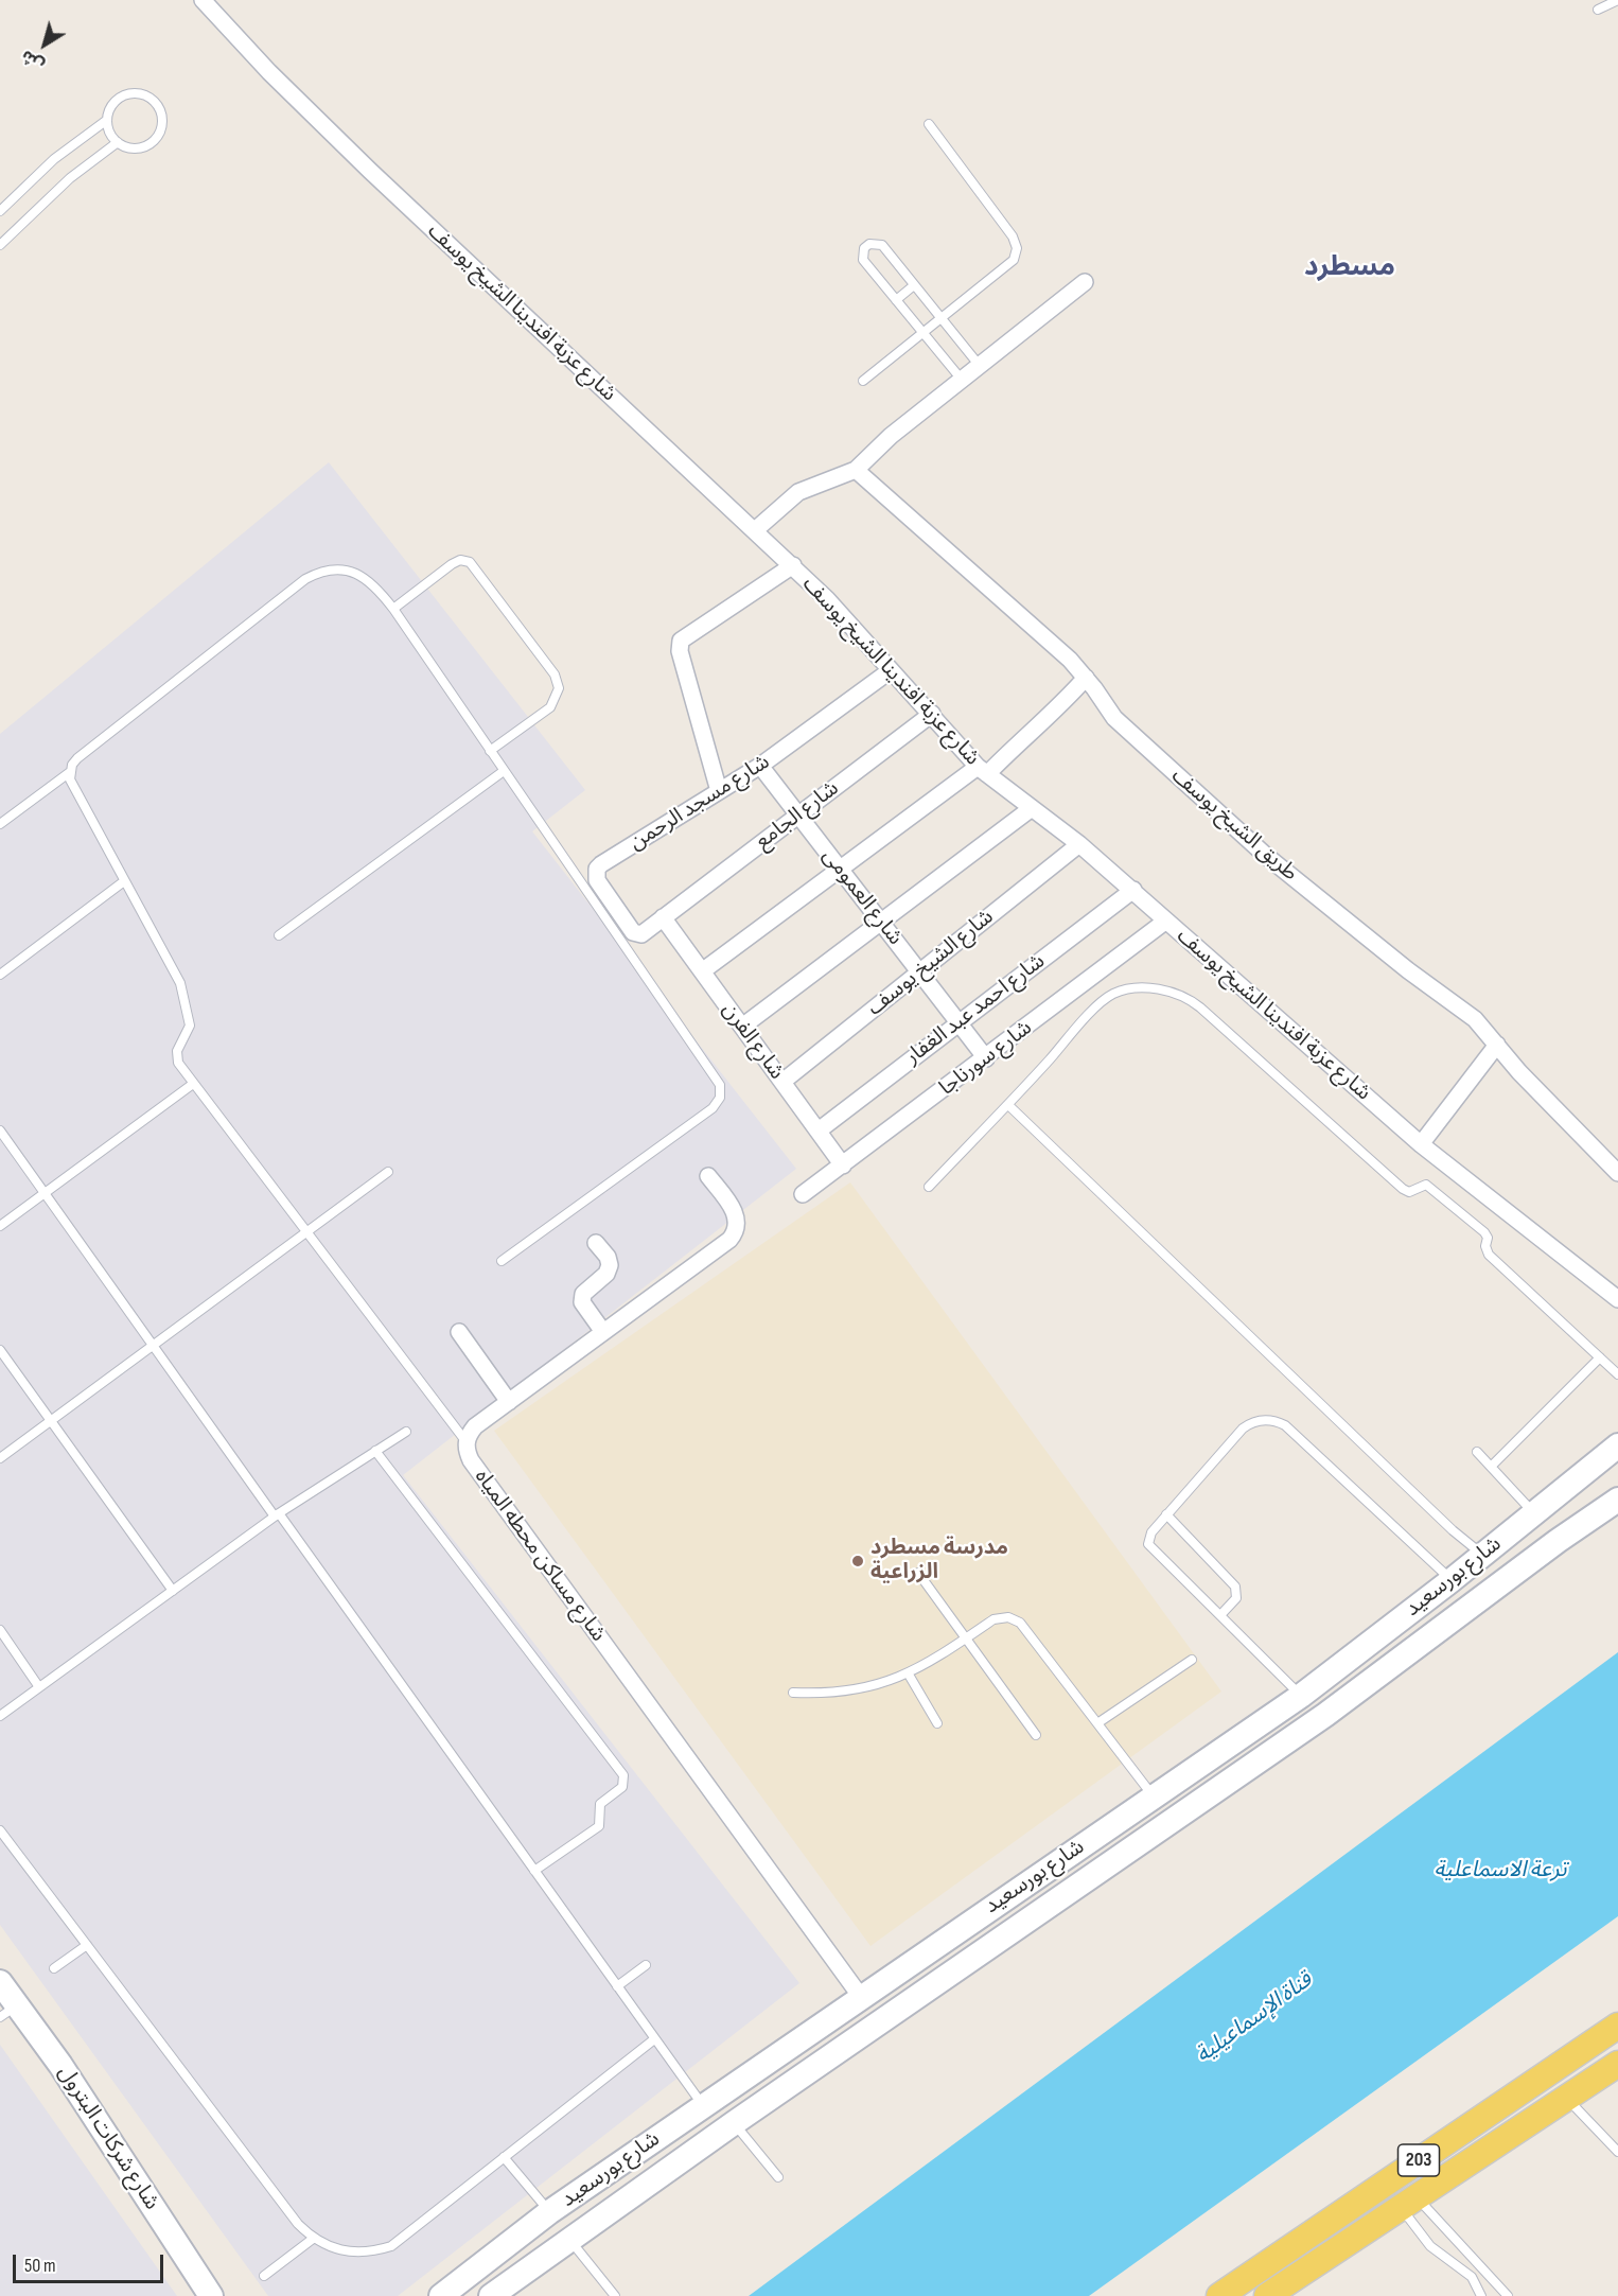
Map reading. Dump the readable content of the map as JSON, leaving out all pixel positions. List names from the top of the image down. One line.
{"streets":{"main road":["شارع بورسعيد","شارع شركات البترول","203"],"street":["شارع عزبة افندينا الشيخ يوسف","شارع مسجد الرحمن","شارع الجامع","طريق الشيخ يوسف","شارع العمومى","شارع الشيخ يوسف","شارع احمد عبد الغفار","شارع الفرن","شارع سورناجا","شارع مساكن محطه المياه"]},"crossings":[["شارع عزبة افندينا الشيخ يوسف","شارع مسجد الرحمن"],["شارع عزبة افندينا الشيخ يوسف","شارع الجامع"],["شارع عزبة افندينا الشيخ يوسف","شارع الشيخ يوسف"],["شارع عزبة افندينا الشيخ يوسف","شارع احمد عبد الغفار"],["شارع عزبة افندينا الشيخ يوسف","شارع سورناجا"],["شارع مسجد الرحمن","شارع الجامع"],["شارع مسجد الرحمن","شارع العمومى"],["شارع مسجد الرحمن","شارع الفرن"],["شارع الجامع","شارع العمومى"],["شارع الجامع","شارع الفرن"],["شارع العمومى","شارع الشيخ يوسف"],["شارع العمومى","شارع احمد عبد الغفار"],["شارع العمومى","شارع سورناجا"],["شارع الشيخ يوسف","شارع الفرن"],["شارع احمد عبد الغفار","شارع الفرن"],["شارع الفرن","شارع سورناجا"],["شارع مساكن محطه المياه","شارع بورسعيد"]],"districts":["مسطرد"],"water":["ترعة الاسماعلية","قناة الإسماعيلية"],"places":["مدرسة مسطرد الزراعية"],"scale_bar":"50 m","north":"bottom left"}
